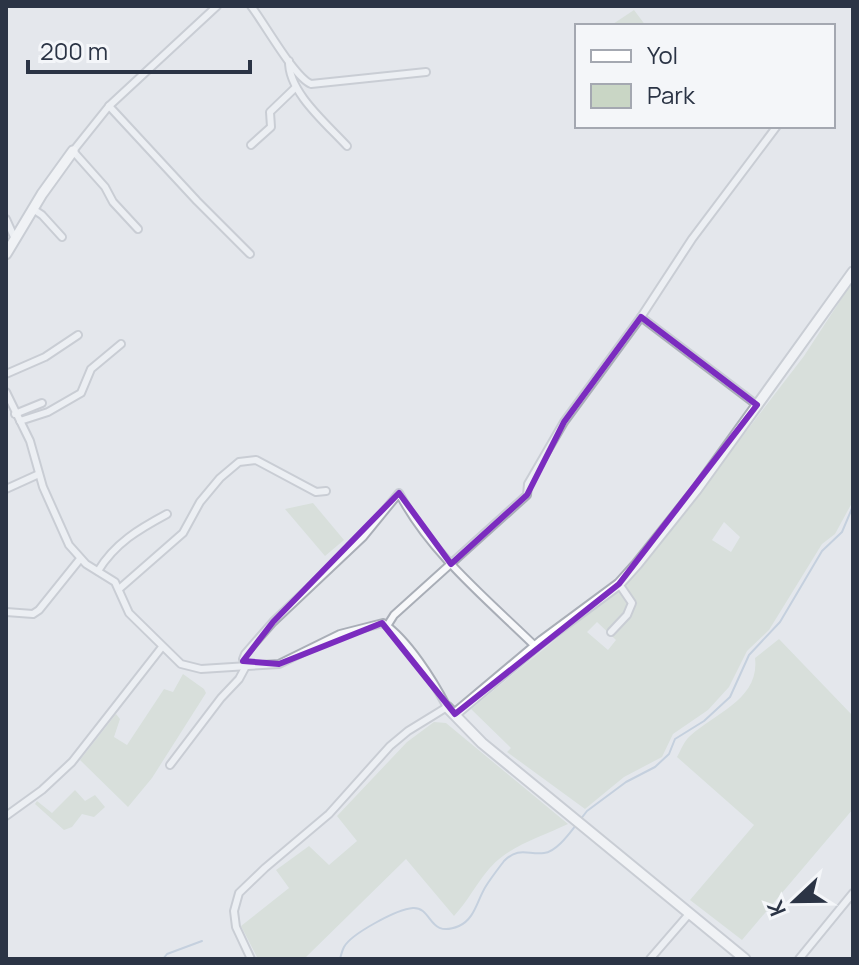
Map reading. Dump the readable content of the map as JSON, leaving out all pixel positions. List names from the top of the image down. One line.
{"legend":["Yol","Park"],"scale_bar":"200 m","north":"left"}
